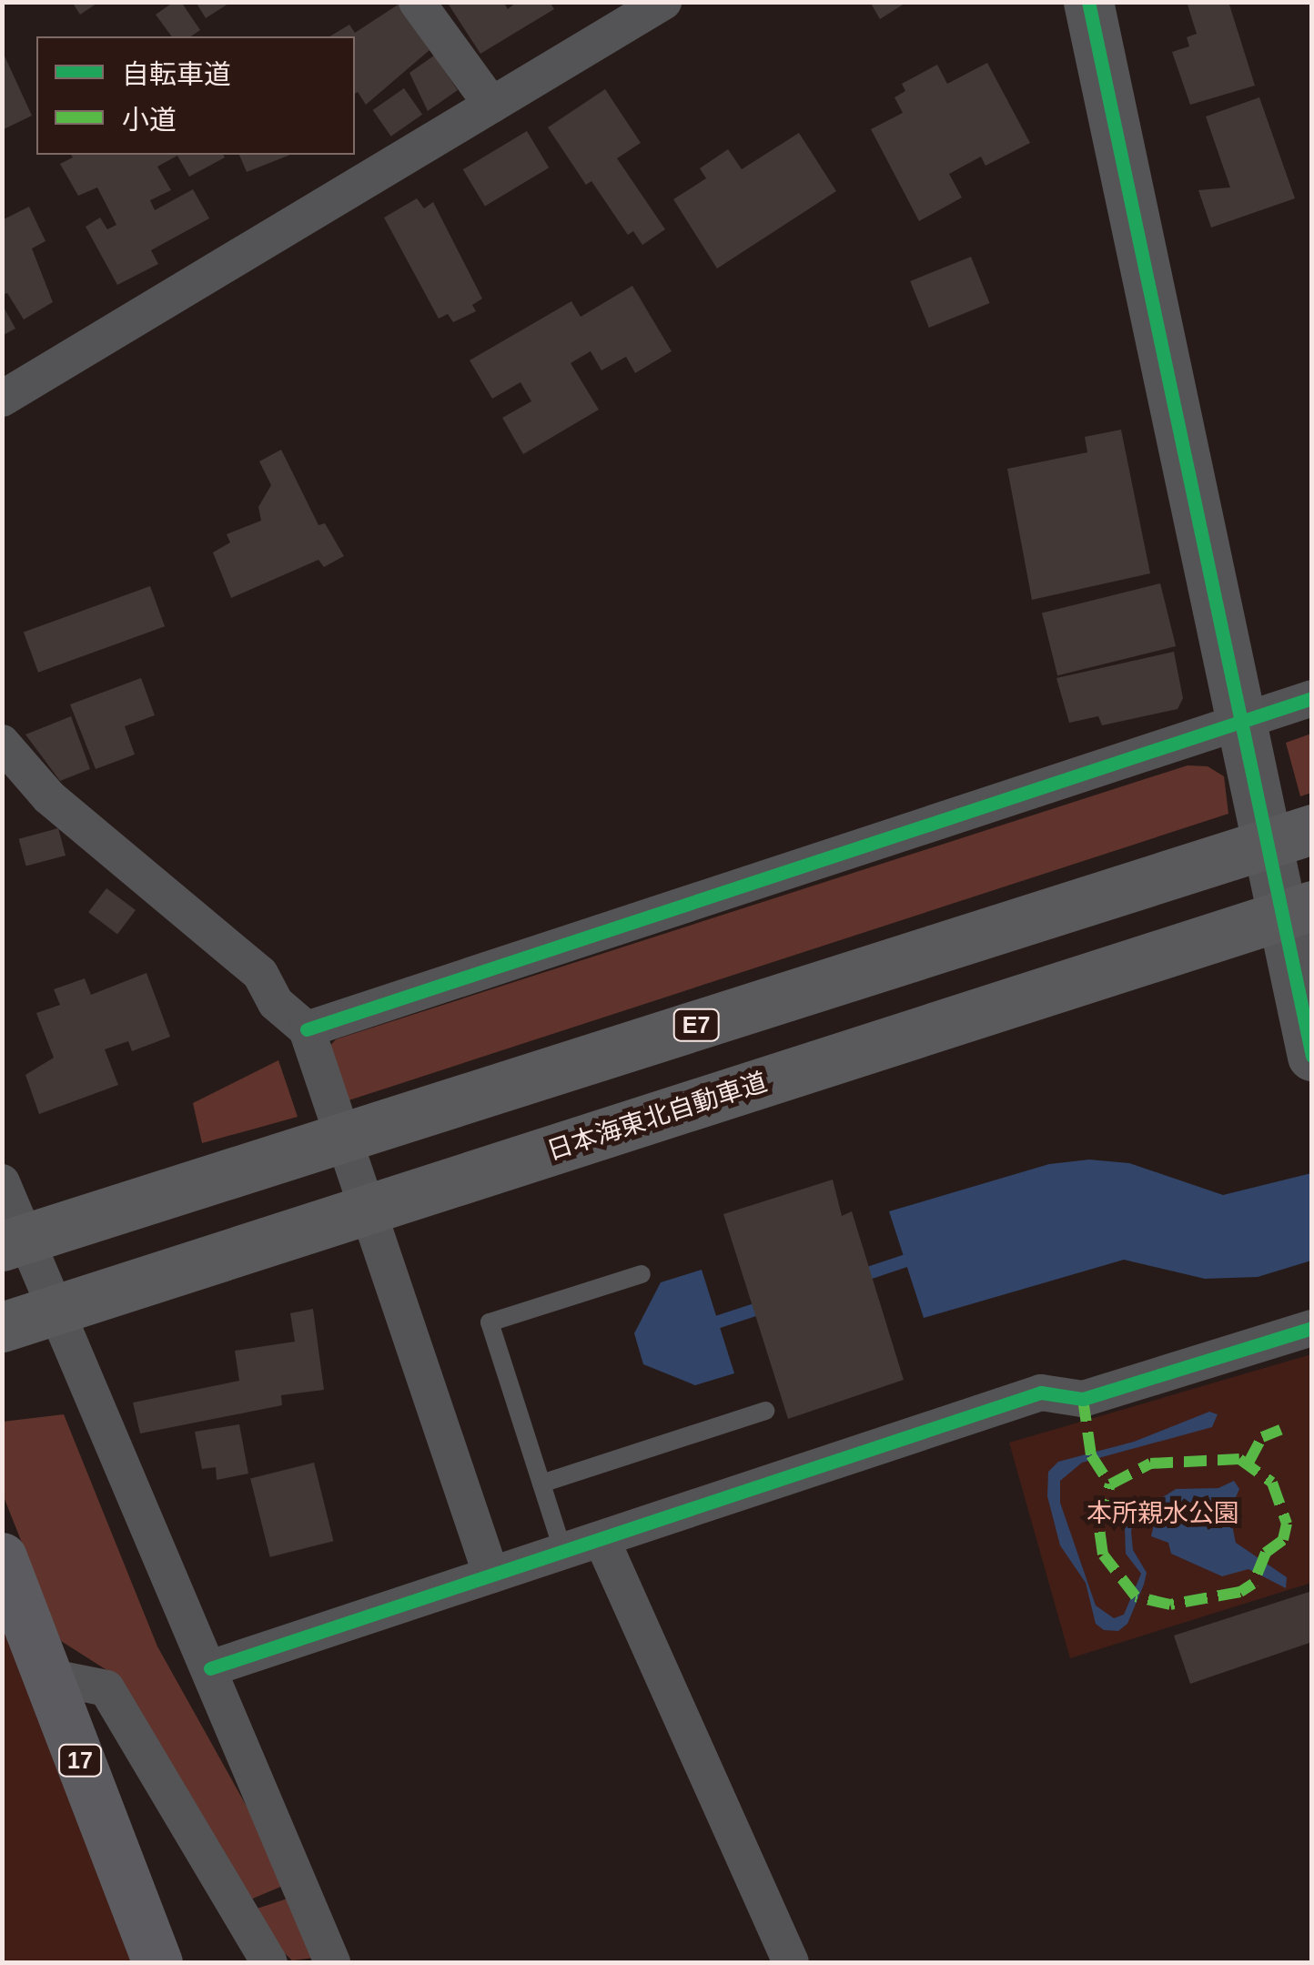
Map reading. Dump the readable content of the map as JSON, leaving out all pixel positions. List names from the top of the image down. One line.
{"streets":{"highway":["E7","日本海東北自動車道"],"main road":["17"]},"parks":["本所親水公園"],"legend":["自転車道","小道"]}
